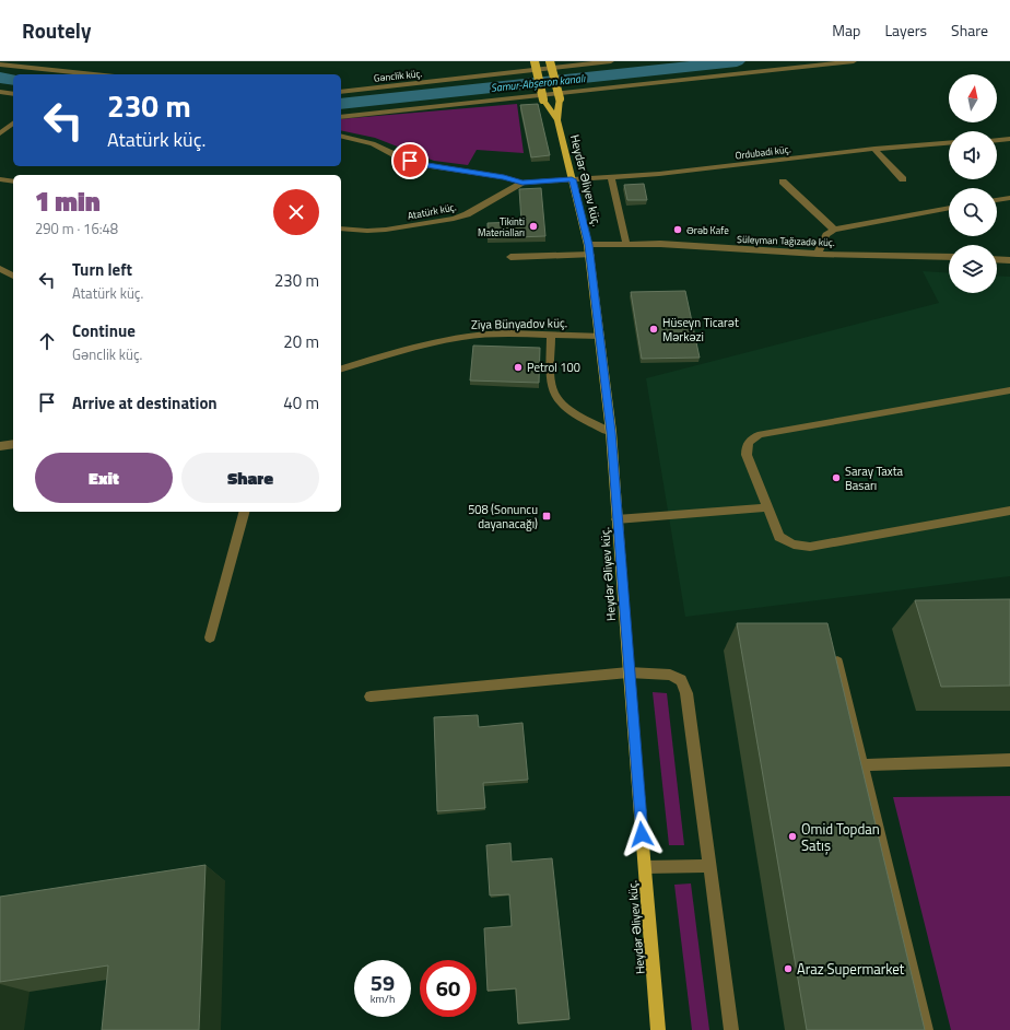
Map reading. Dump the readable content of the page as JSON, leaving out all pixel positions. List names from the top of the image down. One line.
{"streets":{"main road":["Heydər Əliyev küç."],"street":["Gənclik küç.","Ordubadi küç.","Atatürk küç.","Süleyman Tağızadə küç.","Ziya Bünyadov küç."]},"crossings":[["Ordubadi küç.","Heydər Əliyev küç."],["Ordubadi küç.","Atatürk küç."],["Heydər Əliyev küç.","Atatürk küç."],["Heydər Əliyev küç.","Süleyman Tağızadə küç."],["Heydər Əliyev küç.","Ziya Bünyadov küç."]],"water":["Samur-Abşeron kanalı"],"places":{"other":["Tikinti Materialları","Ərəb Kafe","Hüseyn Ticarət Mərkəzi","Petrol 100","Saray Taxta Basarı","Omid Topdan Satış","Araz Supermarket"],"transit":["508 (Sonuncu dayanacağı)"]},"north":"top","page":{"header":"Routely","nav":["Map","Layers","Share"],"turn":["230 m","Atatürk küç."],"heading":["1 min","290 m · 16:48"],"list":[{"name":"Turn left","note":"Atatürk küç.","value":"230 m"},{"name":"Continue","note":"Gənclik küç.","value":"20 m"},{"name":"Arrive at destination","value":"40 m"}],"buttons":["Exit","Share"],"speed":"59 km/h","limit":"60"}}
